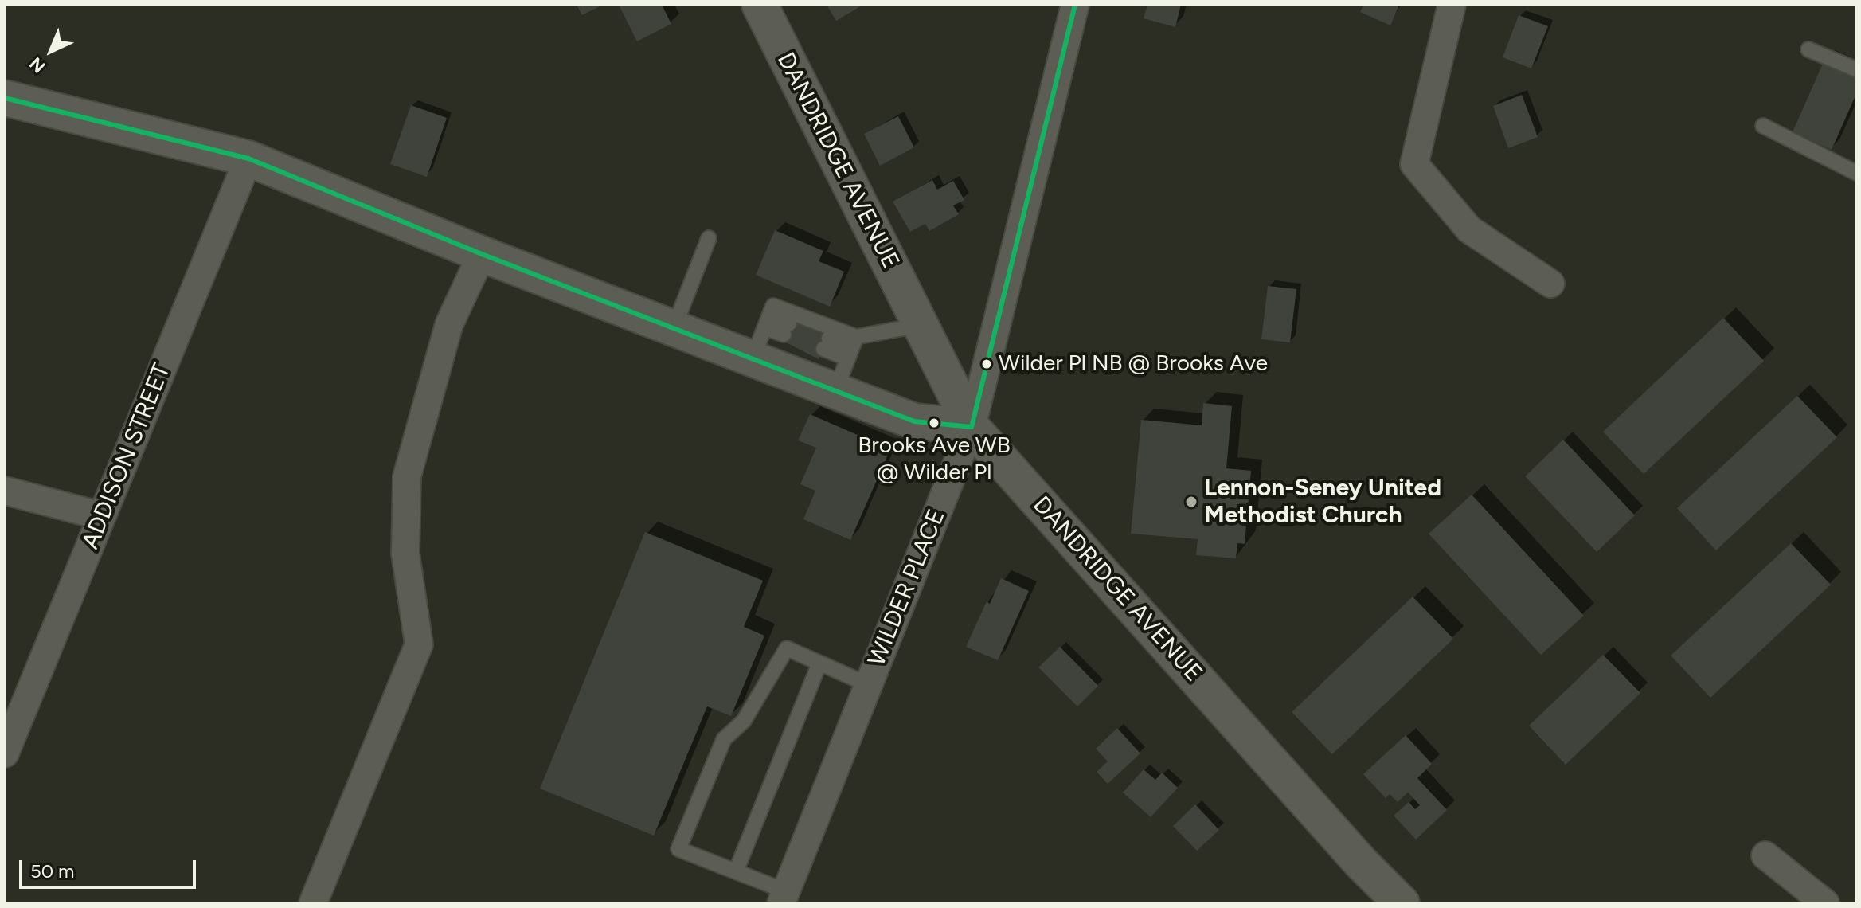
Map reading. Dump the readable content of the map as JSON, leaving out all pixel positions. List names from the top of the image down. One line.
{"streets":{"street":["DANDRIDGE AVENUE","ADDISON STREET","WILDER PLACE"]},"crossings":[["DANDRIDGE AVENUE","WILDER PLACE"]],"places":["Wilder Pl NB @ Brooks Ave","Brooks Ave WB @ Wilder Pl","Lennon-Seney United Methodist Church"],"scale_bar":"50 m","north":"bottom left"}
